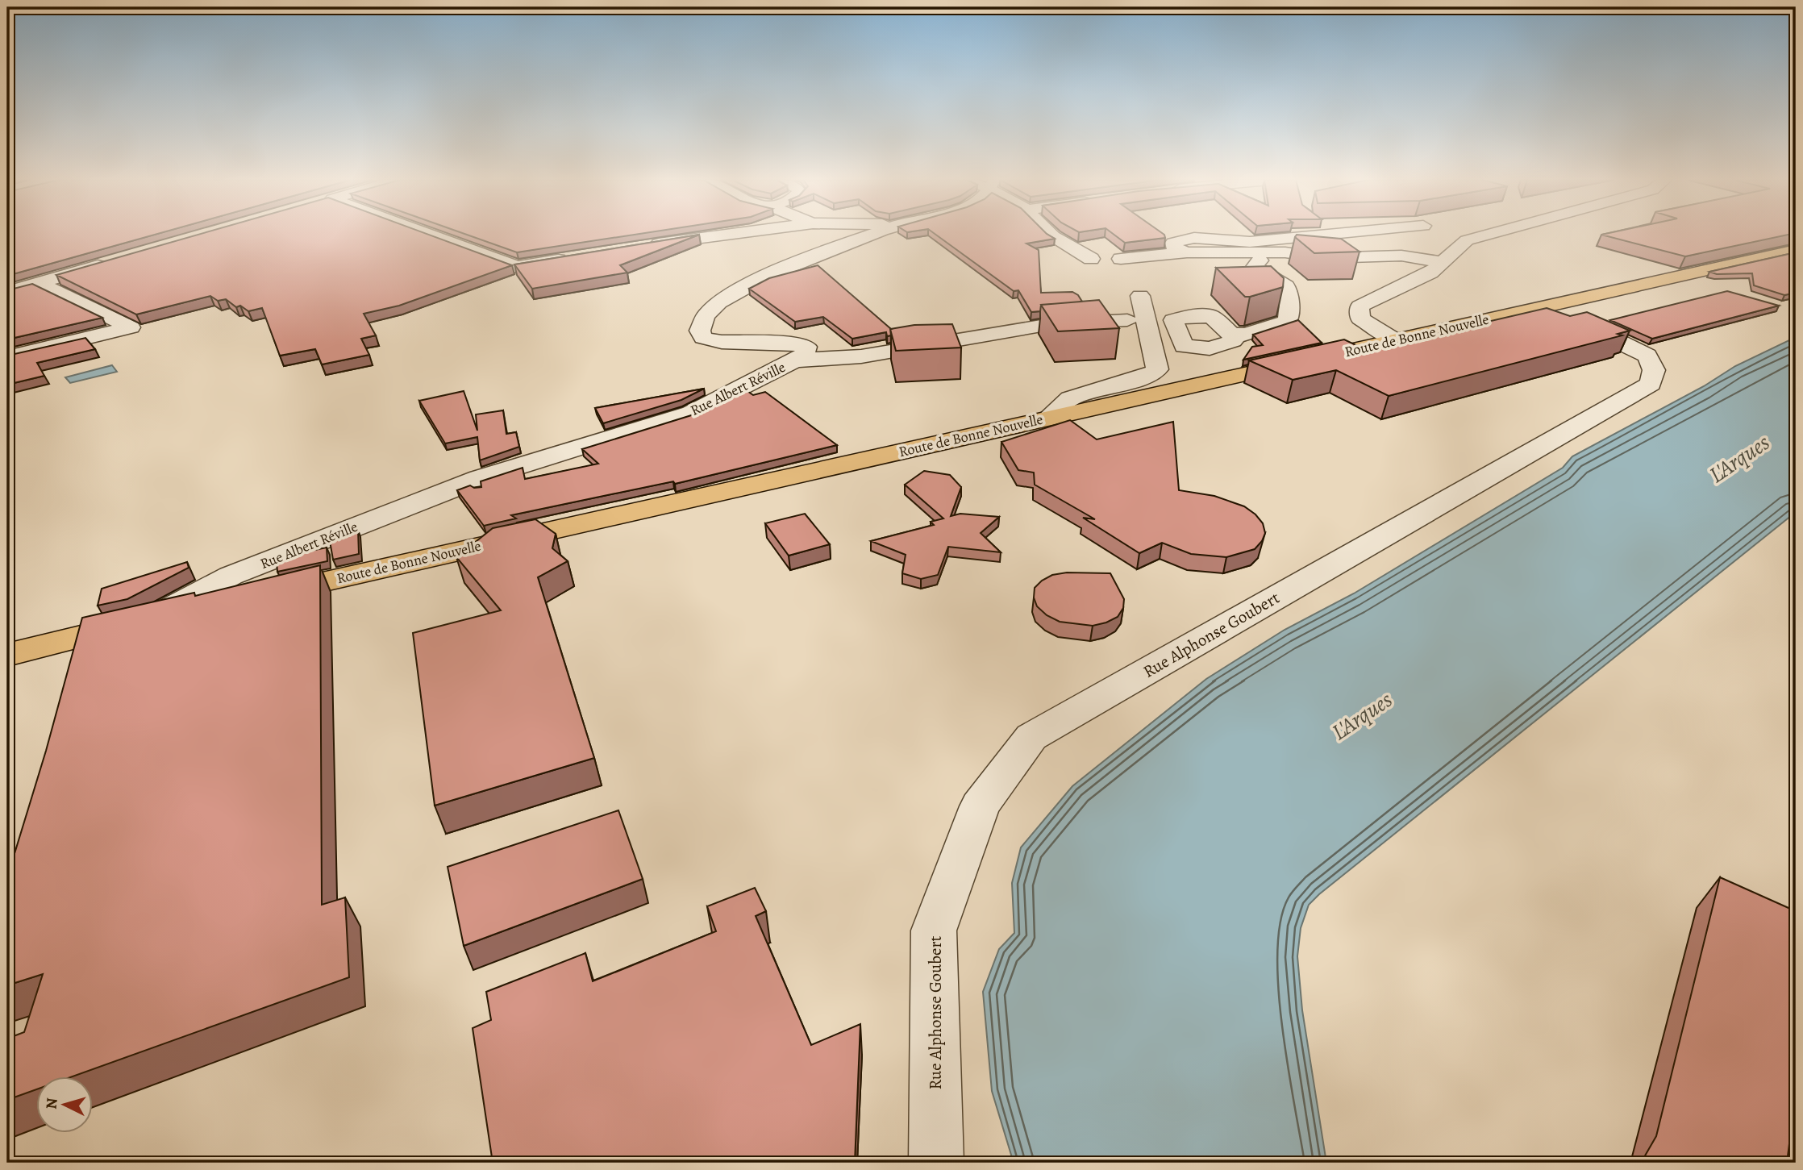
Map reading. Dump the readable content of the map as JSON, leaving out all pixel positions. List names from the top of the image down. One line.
{"streets":{"main road":["Route de Bonne Nouvelle"],"street":["Rue Albert Réville","Rue Alphonse Goubert"]},"crossings":[["Route de Bonne Nouvelle","Rue Alphonse Goubert"]],"water":["L'Arques"],"north":"left"}
